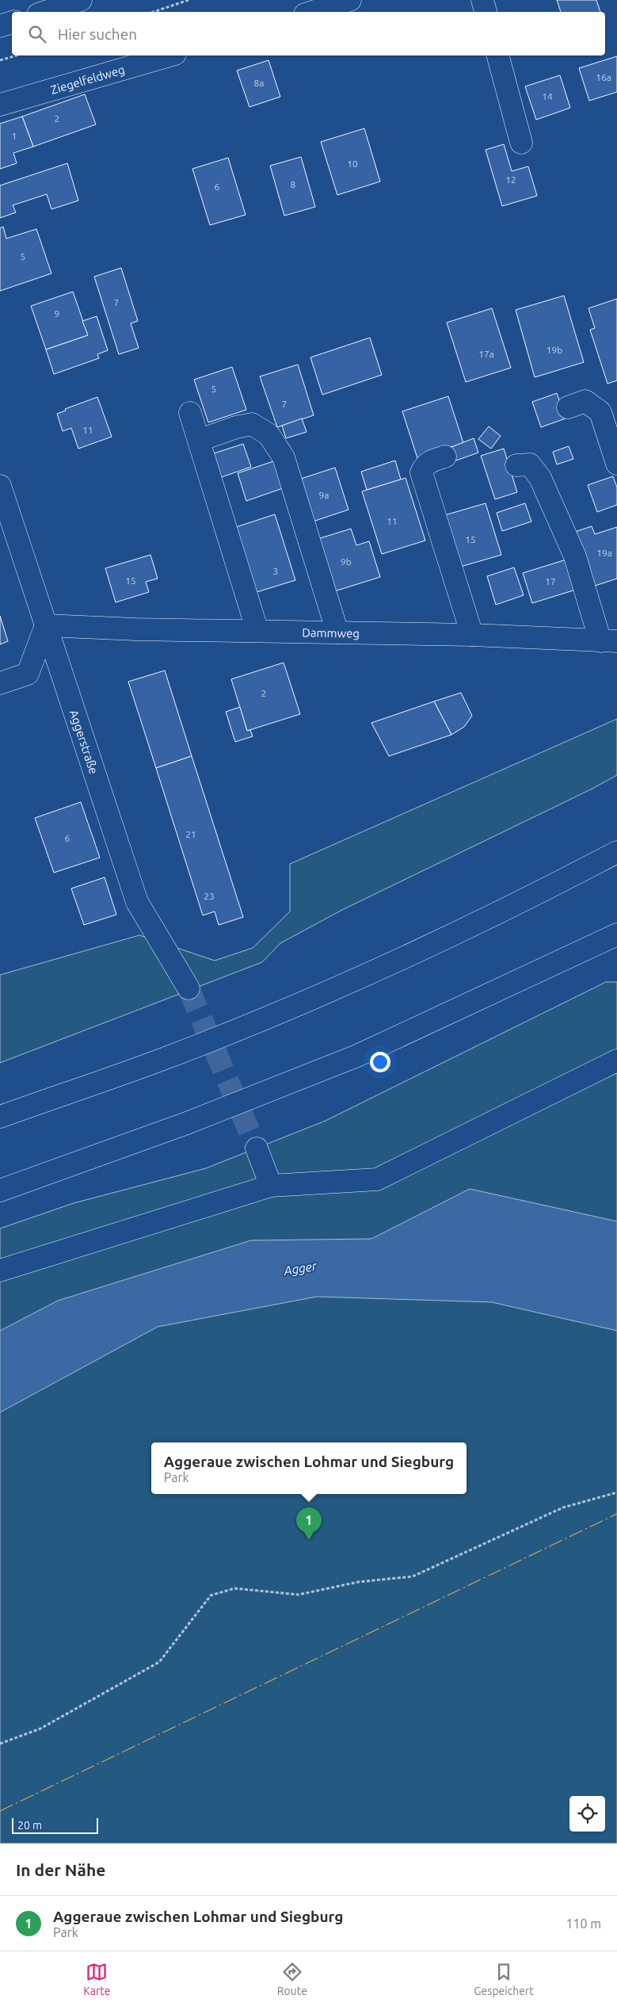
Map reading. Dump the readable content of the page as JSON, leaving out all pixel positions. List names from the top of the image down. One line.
{"streets":{"main road":["Ziegelfeldweg","Dammweg","Aggerstraße"]},"crossings":[["Dammweg","Aggerstraße"]],"water":["Agger"],"house_numbers":["16a","8a","14","2","1","10","12","8","6","5","7","9","19b","17a","5","7","11","9a","11","15","19a","9b","3","15","17","2","21","6","23"],"scale_bar":"20 m","page":{"search":"Hier suchen","popup":["Aggeraue zwischen Lohmar und Siegburg","Park"],"pins":"1","scale":"20 m","heading":"In der Nähe","list":[{"mark":"1","name":"Aggeraue zwischen Lohmar und Siegburg","note":"Park","value":"110 m"}],"nav":["Karte","Route","Gespeichert"]}}
